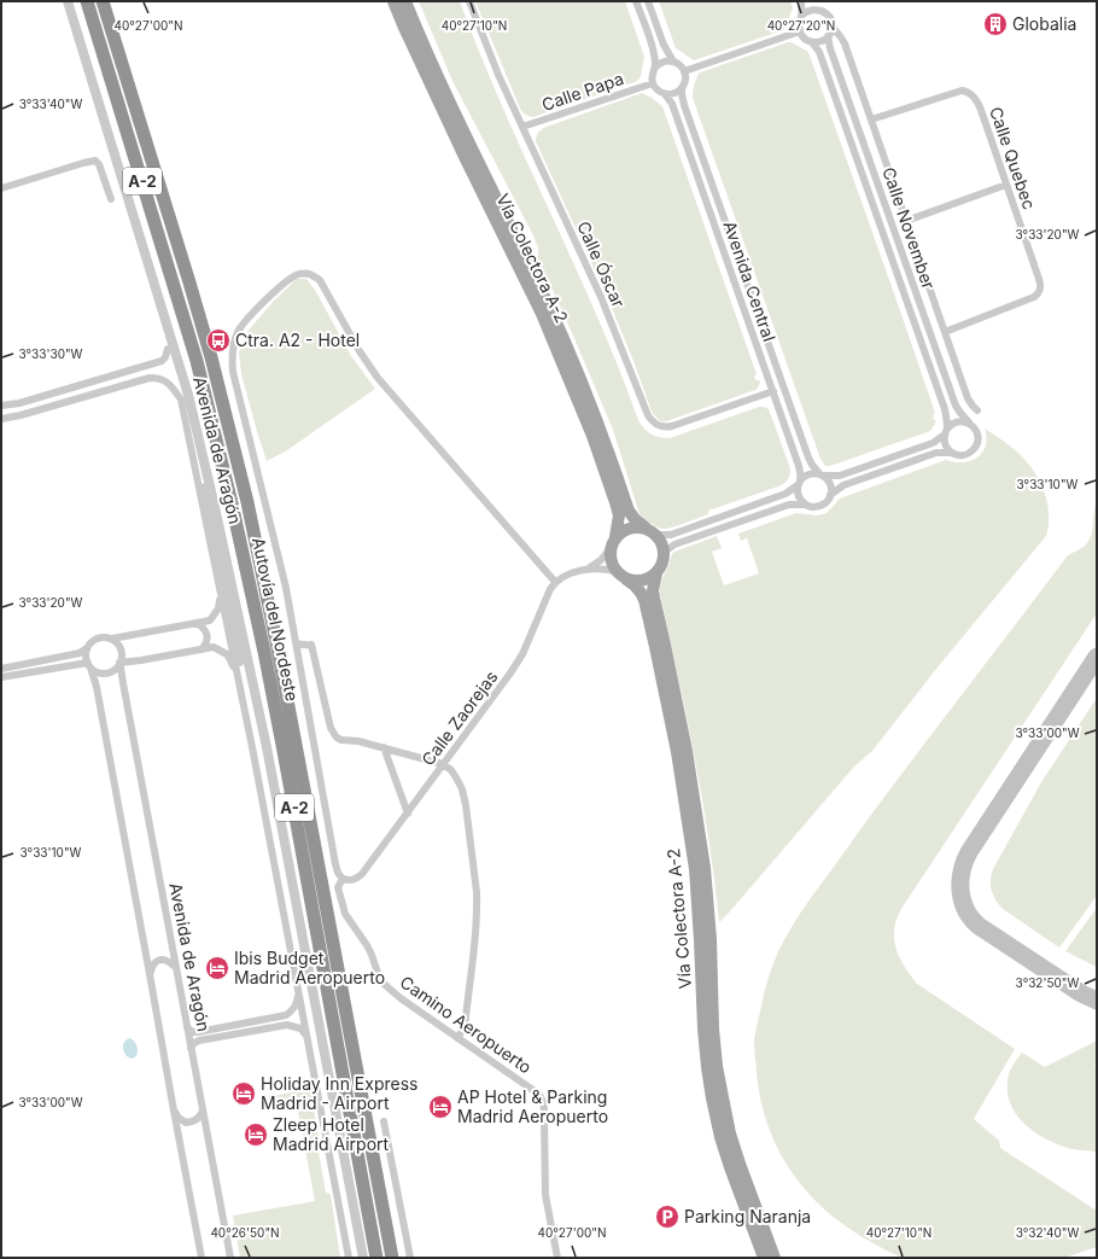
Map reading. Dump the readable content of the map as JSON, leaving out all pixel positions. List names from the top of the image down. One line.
{"streets":{"highway":["A-2","Autovía del Nordeste"],"main road":["Vía Colectora A-2"],"street":["Calle Papa","Calle Quebec","Calle November","Calle Óscar","Avenida Central","Avenida de Aragón","Calle Zaorejas","Camino Aeropuerto"]},"crossings":[["Calle Papa","Calle Óscar"],["Calle Papa","Avenida Central"],["Calle Quebec","Calle November"],["Calle Óscar","Avenida Central"],["Calle Zaorejas","Camino Aeropuerto"]],"places":{"building":["Globalia"],"bus stop":["Ctra. A2 - Hotel"],"hotel":["Ibis Budget Madrid Aeropuerto","Holiday Inn Express Madrid - Airport","AP Hotel & Parking Madrid Aeropuerto","Zleep Hotel Madrid Airport"],"parking":["Parking Naranja"]},"coordinates":["40°27'20\"N","40°27'00\"N","40°27'10\"N","3°33'40\"W","3°33'20\"W","3°33'30\"W","3°33'10\"W","3°33'00\"W","3°32'50\"W","3°32'40\"W","40°26'50\"N"]}
